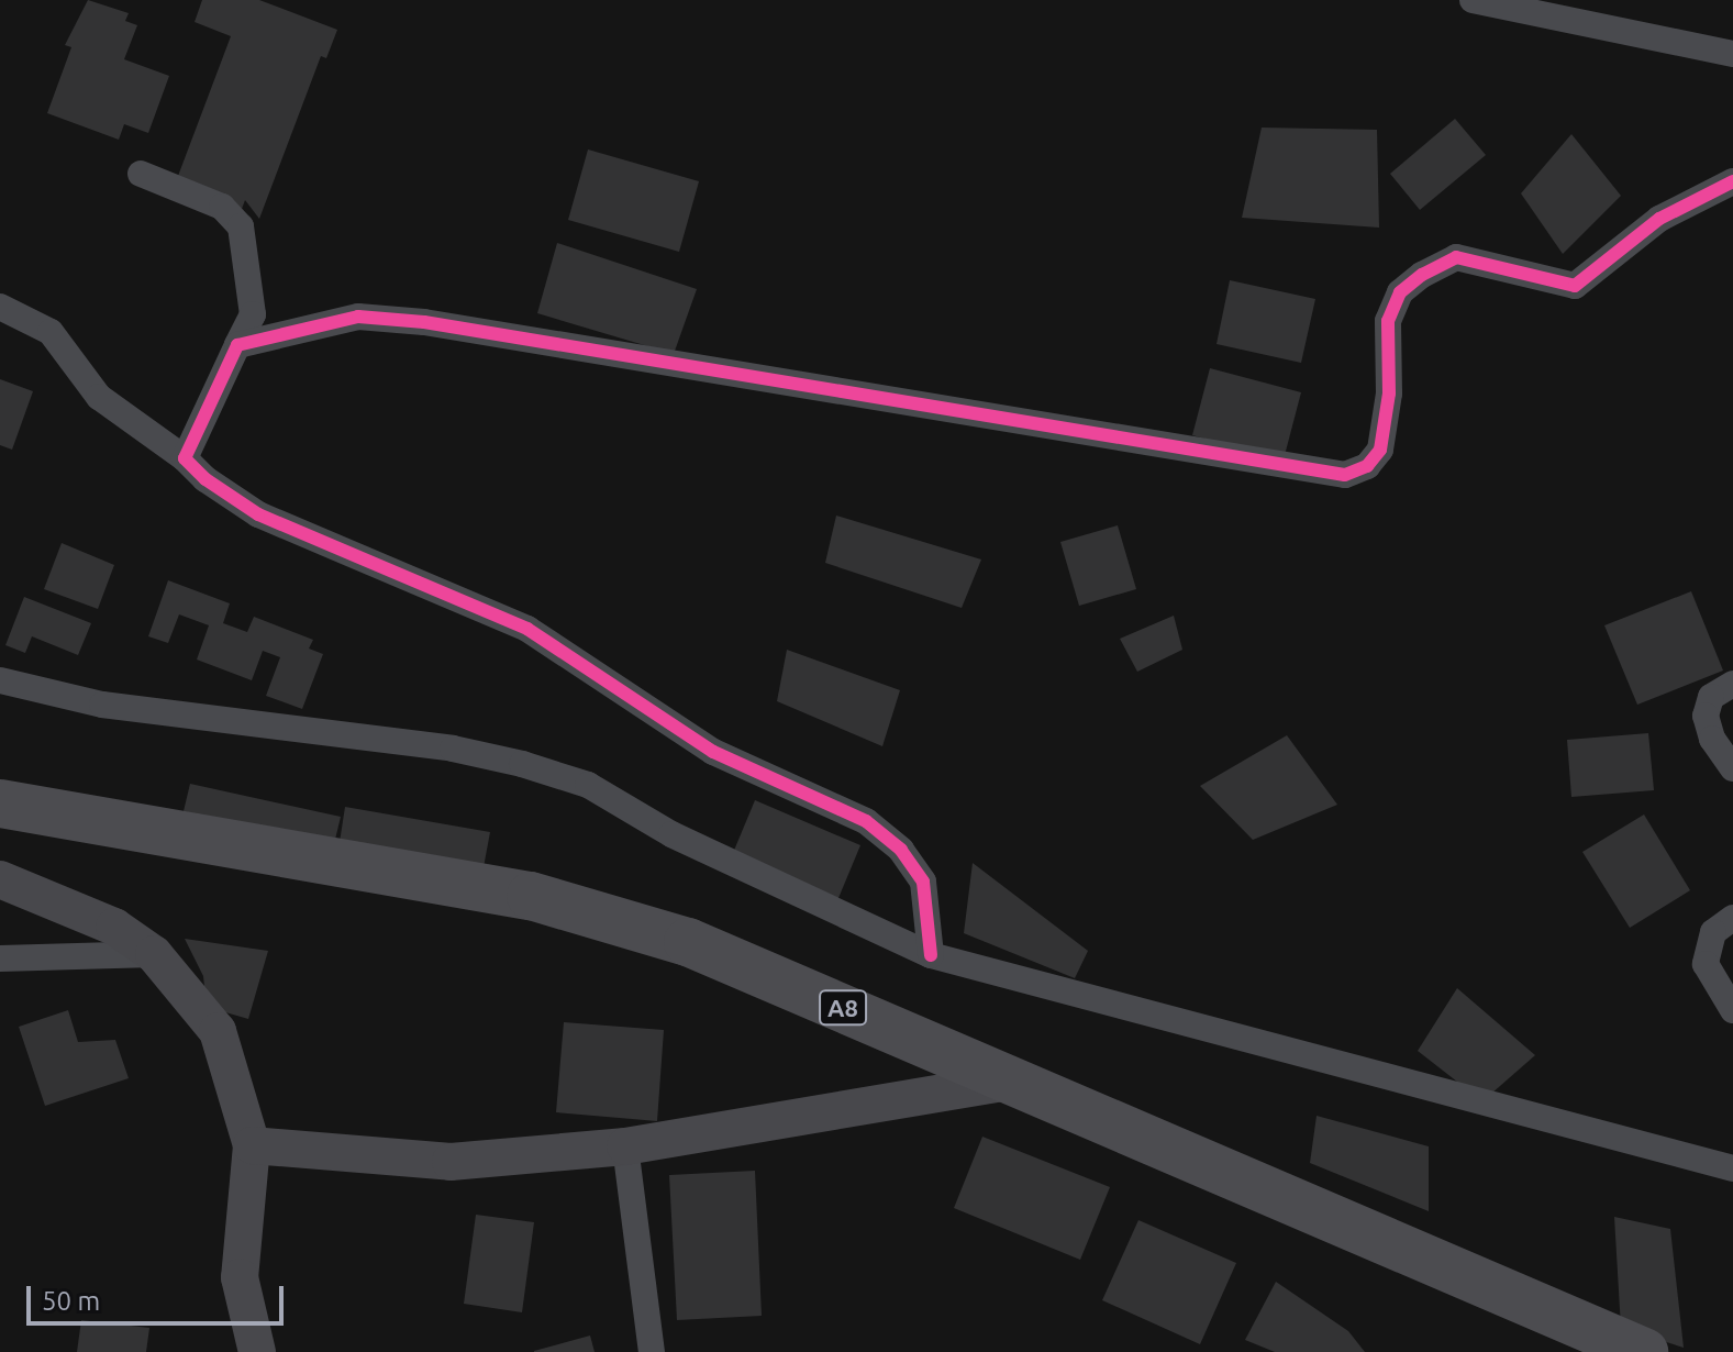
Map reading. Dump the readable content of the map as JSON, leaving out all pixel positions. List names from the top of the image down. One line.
{"streets":{"highway":["A8"]},"scale_bar":"50 m"}
